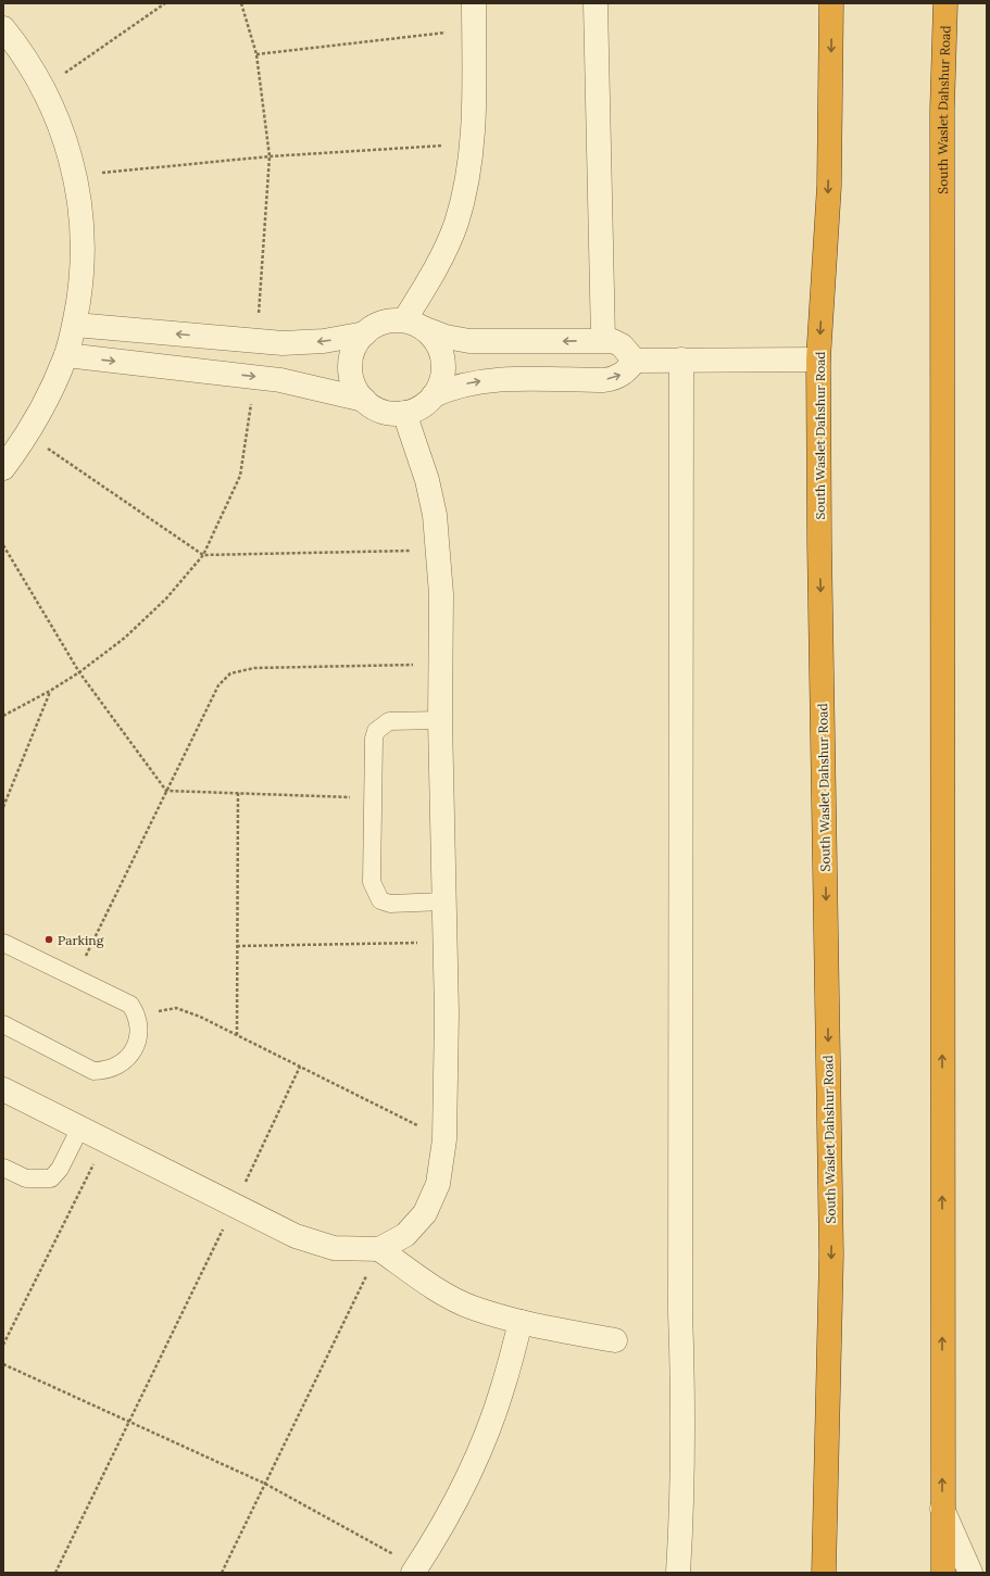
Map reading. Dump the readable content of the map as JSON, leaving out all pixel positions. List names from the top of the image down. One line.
{"streets":{"highway":["South Waslet Dahshur Road"]},"places":["Parking"]}
